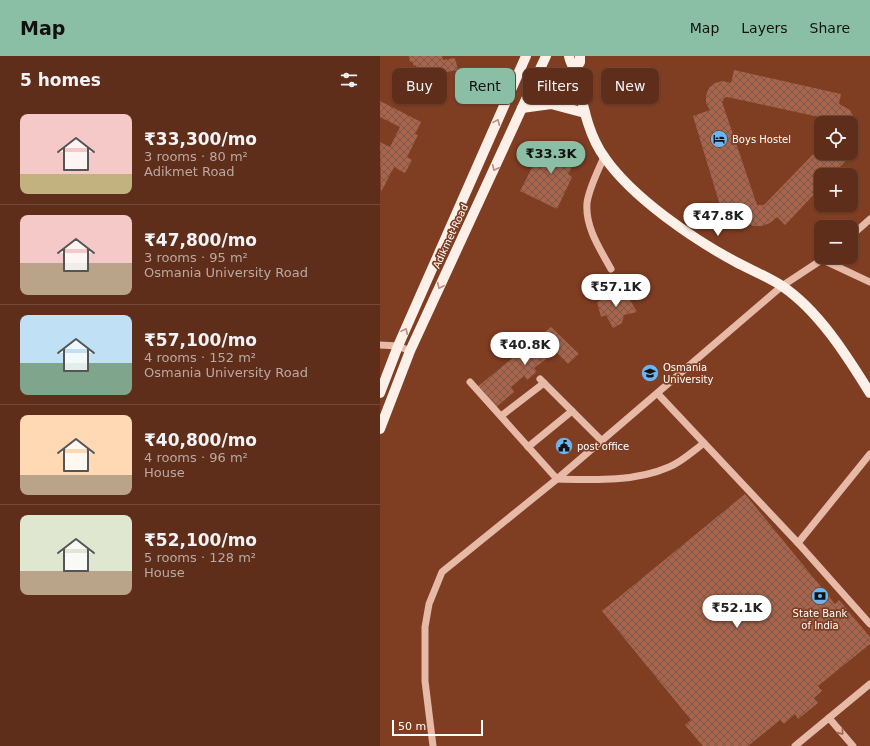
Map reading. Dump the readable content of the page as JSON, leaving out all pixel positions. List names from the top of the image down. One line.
{"streets":{"main road":["Adikmet Road"]},"places":{"hotel":["Boys Hostel"],"school or university":["Osmania University"],"public building":["post office"],"bank":["State Bank of India"]},"scale_bar":"50 m","page":{"header":"Map","nav":["Map","Layers","Share"],"heading":"5 homes","chip":["Buy","Rent","Filters","New"],"list":[{"name":"₹33,300/mo","note":"3 rooms · 80 m² · Adikmet Road"},{"name":"₹47,800/mo","note":"3 rooms · 95 m² · Osmania University Road"},{"name":"₹57,100/mo","note":"4 rooms · 152 m² · Osmania University Road"},{"name":"₹40,800/mo","note":"4 rooms · 96 m² · House"},{"name":"₹52,100/mo","note":"5 rooms · 128 m² · House"}],"map_buttons":["+","−"],"price":["₹33.3K","₹47.8K","₹57.1K","₹40.8K","₹52.1K"],"scale":"50 m"}}
